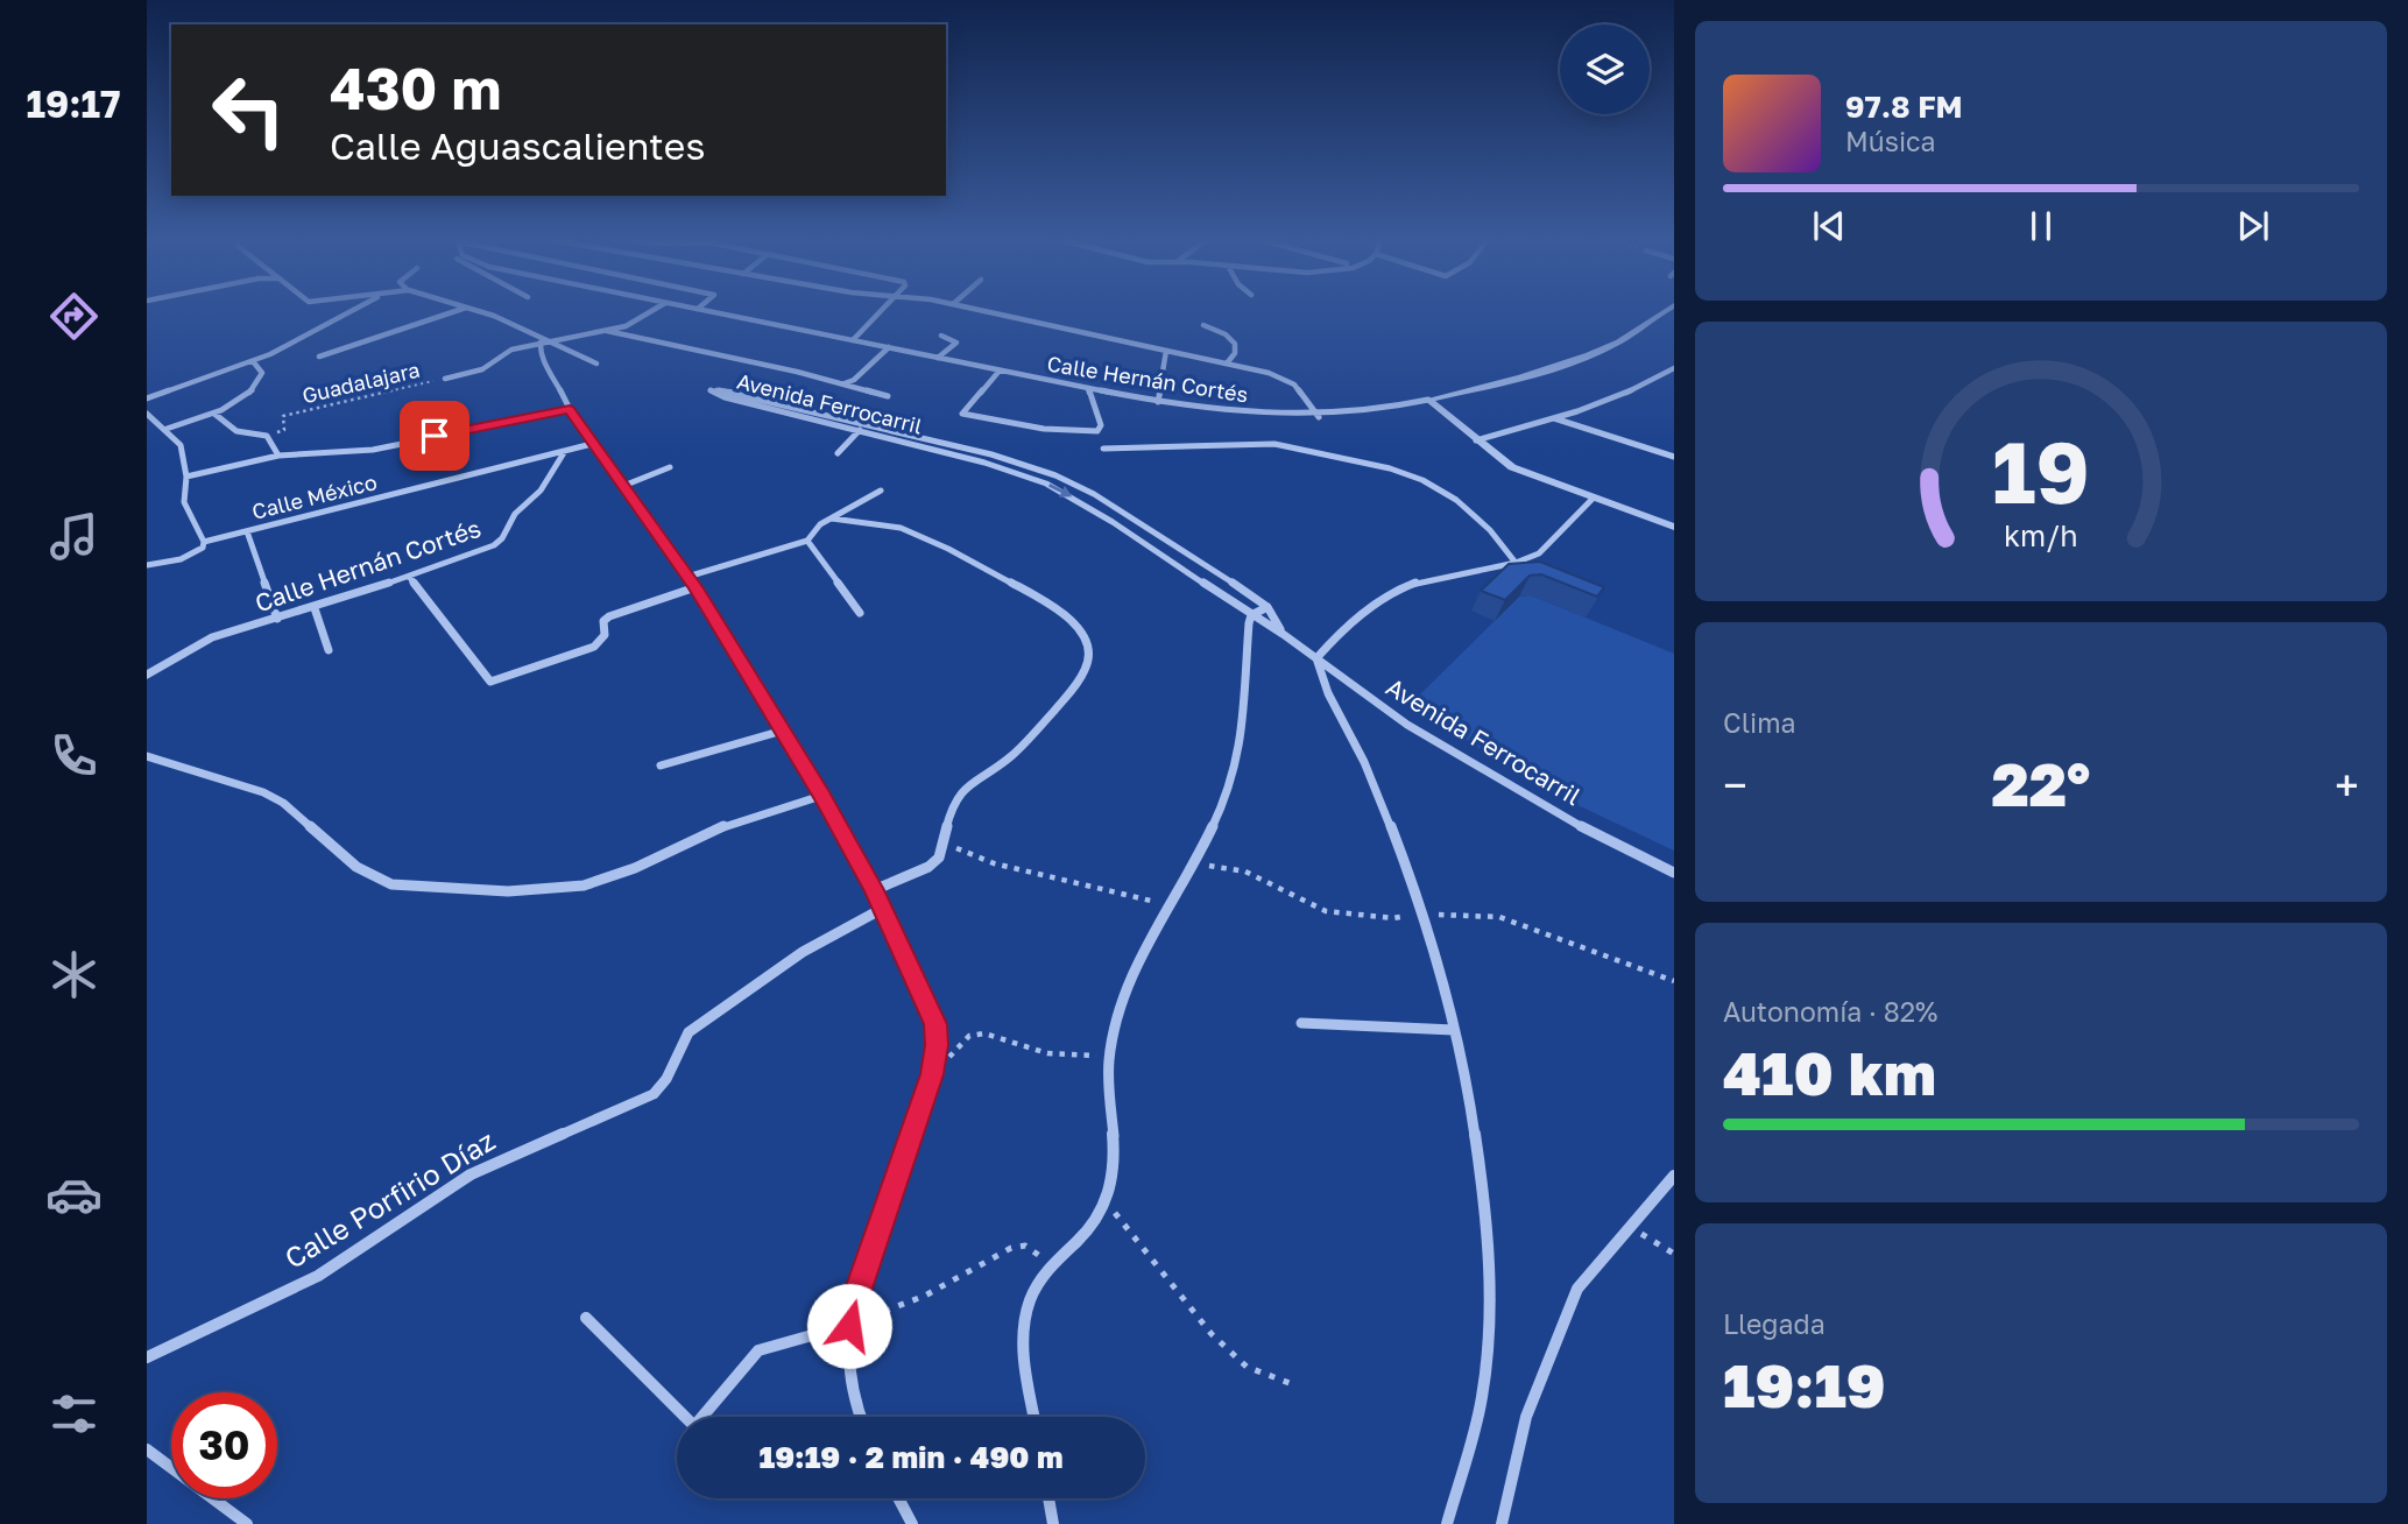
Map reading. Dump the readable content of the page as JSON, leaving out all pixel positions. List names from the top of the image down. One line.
{"streets":{"street":["Calle Hernán Cortés","Avenida Ferrocarril","Calle México","Calle Porfirio Díaz"],"path":["Guadalajara"]},"crossings":[["Calle Hernán Cortés","Calle México"]],"page":{"tabs":"19:17","turn":["430 m","Calle Aguascalientes"],"song":["97.8 FM","Música"],"tile":["Clima",["Autonomía · 82%","410 km"],["Llegada","19:19"]],"heat":["−","22°","+"],"limit":"30","trip":"19:19 · 2 min · 490 m","gauge":["19","km/h"]}}
